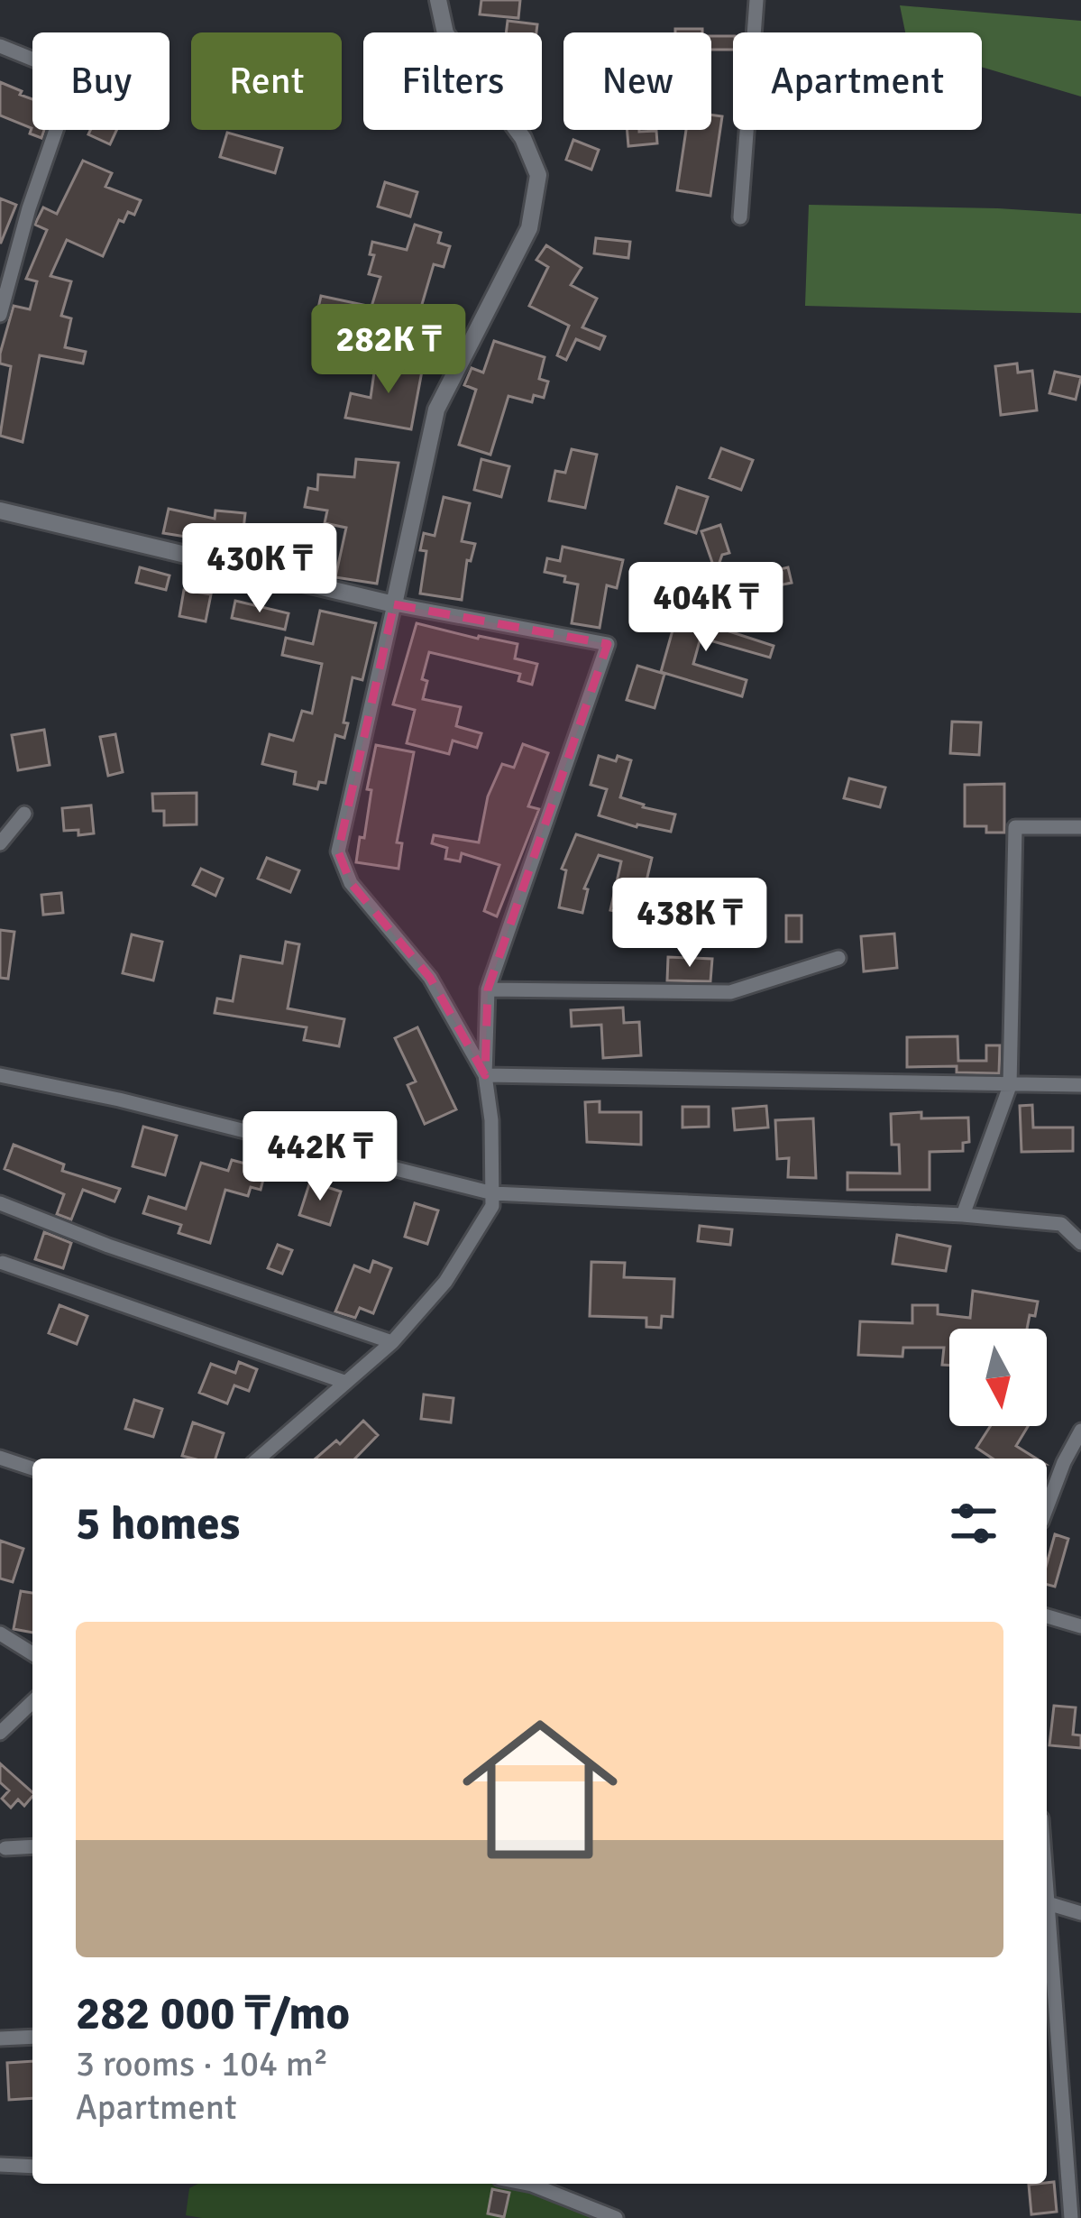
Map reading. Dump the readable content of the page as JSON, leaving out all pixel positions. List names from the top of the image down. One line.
{"north":"bottom","page":{"chip":["Buy","Rent","Filters","New","Apartment"],"price":["282K ₸","430K ₸","404K ₸","438K ₸","442K ₸"],"heading":"5 homes","list":[{"name":"282 000 ₸/mo","note":"3 rooms · 104 m² · Apartment"}]}}
